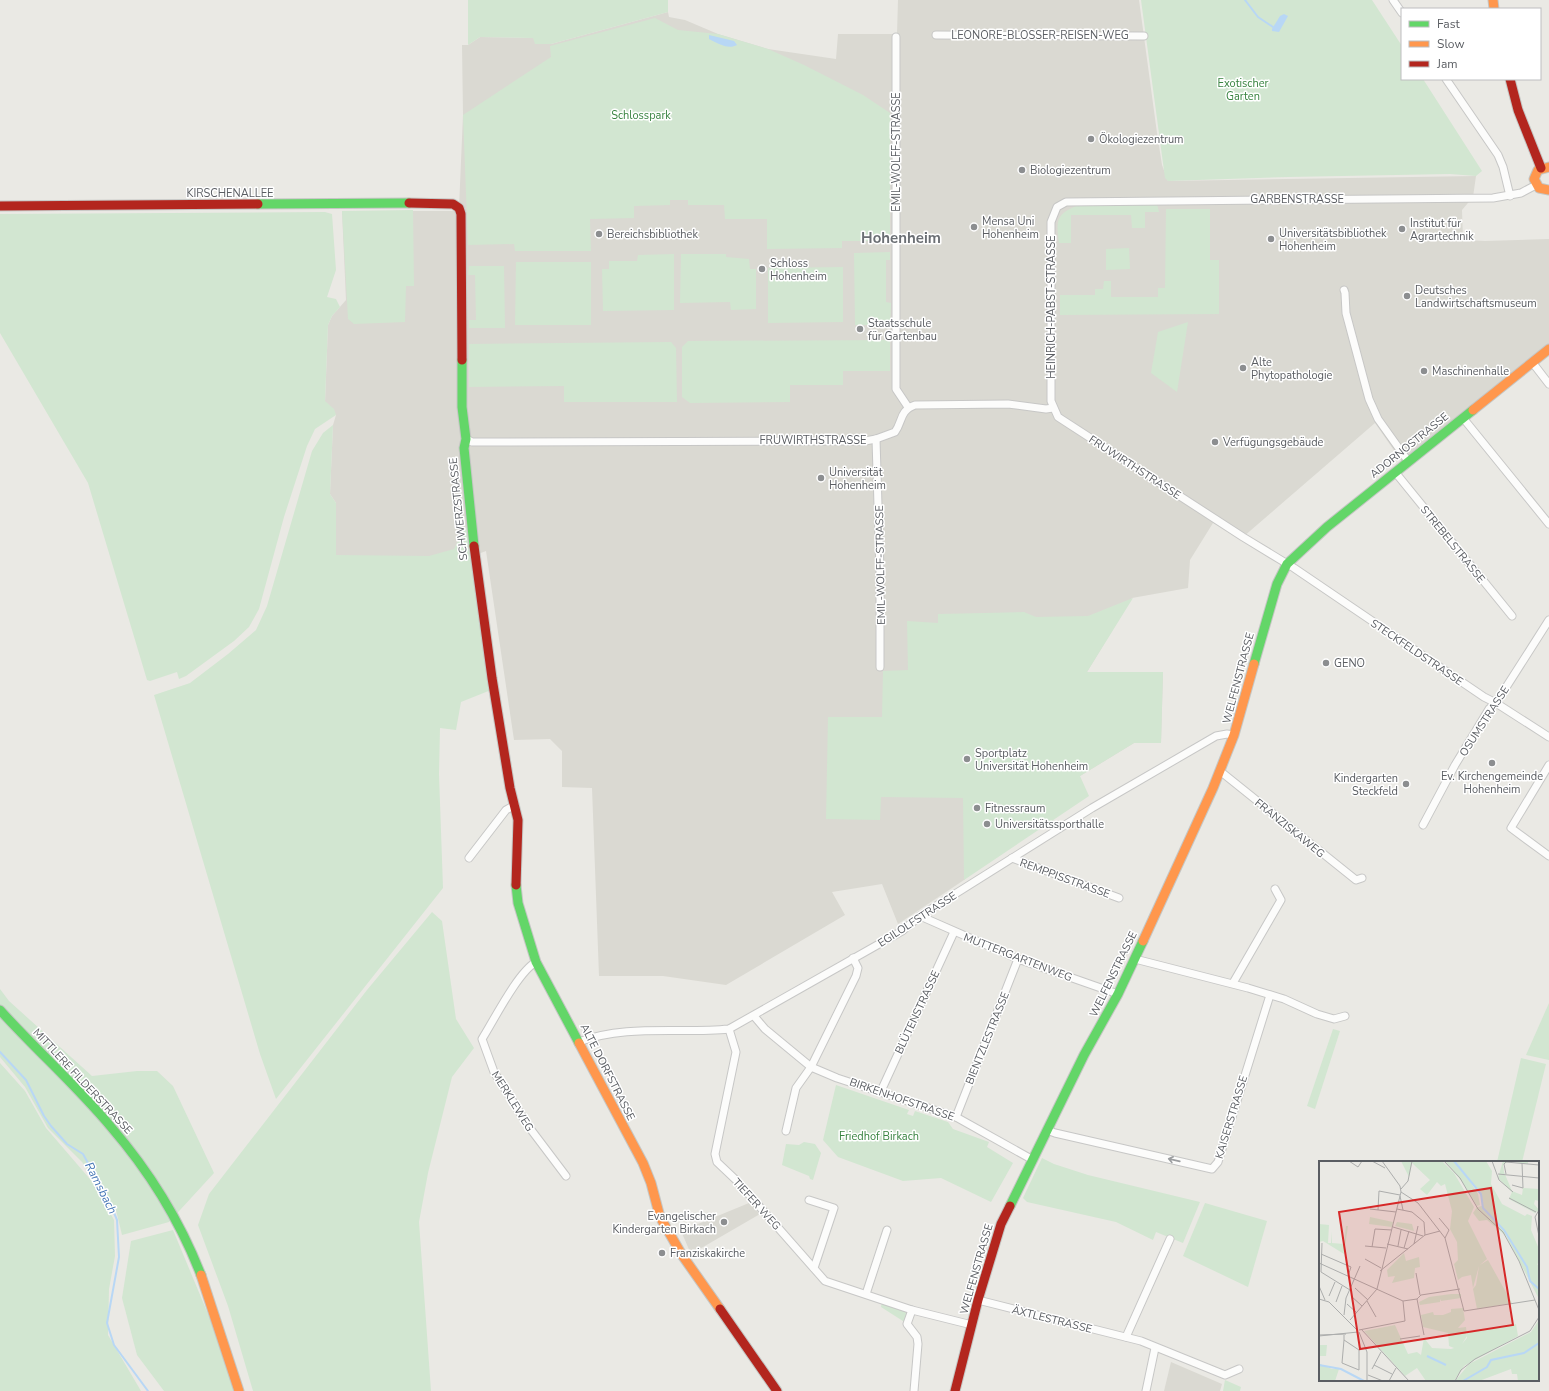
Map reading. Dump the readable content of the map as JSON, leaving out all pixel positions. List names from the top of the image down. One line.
{"streets":{"street":["LEONORE-BLOSSER-REISEN-WEG","EMIL-WOLFF-STRASSE","KIRSCHENALLEE","GARBENSTRASSE","HEINRICH-PABST-STRASSE","FRUWIRTHSTRASSE","ADORNOSTRASSE","SCHWERZSTRASSE","STREBELSTRASSE","STECKFELDSTRASSE","WELFENSTRASSE","OSUMSTRASSE","FRANZISKAWEG","REMPPISSTRASSE","EGILOLFSTRASSE","MUTTERGARTENWEG","BLÜTENSTRASSE","BIENTZLESTRASSE","ALTE DORFSTRASSE","MITTLERE FILDERSTRASSE","BIRKENHOFSTRASSE","MERKLEWEG","KAISERSTRASSE","TIEFER WEG","ÄXTLESTRASSE"]},"crossings":[["EMIL-WOLFF-STRASSE","FRUWIRTHSTRASSE"],["KIRSCHENALLEE","SCHWERZSTRASSE"],["GARBENSTRASSE","HEINRICH-PABST-STRASSE"],["HEINRICH-PABST-STRASSE","FRUWIRTHSTRASSE"],["FRUWIRTHSTRASSE","ADORNOSTRASSE"],["FRUWIRTHSTRASSE","SCHWERZSTRASSE"],["FRUWIRTHSTRASSE","STECKFELDSTRASSE"],["FRUWIRTHSTRASSE","WELFENSTRASSE"],["ADORNOSTRASSE","STREBELSTRASSE"],["ADORNOSTRASSE","STECKFELDSTRASSE"],["ADORNOSTRASSE","WELFENSTRASSE"],["SCHWERZSTRASSE","ALTE DORFSTRASSE"],["STECKFELDSTRASSE","WELFENSTRASSE"],["STECKFELDSTRASSE","OSUMSTRASSE"],["WELFENSTRASSE","FRANZISKAWEG"],["WELFENSTRASSE","EGILOLFSTRASSE"],["WELFENSTRASSE","MUTTERGARTENWEG"],["WELFENSTRASSE","BIRKENHOFSTRASSE"],["WELFENSTRASSE","KAISERSTRASSE"],["WELFENSTRASSE","TIEFER WEG"],["WELFENSTRASSE","ÄXTLESTRASSE"],["REMPPISSTRASSE","EGILOLFSTRASSE"],["EGILOLFSTRASSE","MUTTERGARTENWEG"],["EGILOLFSTRASSE","ALTE DORFSTRASSE"],["EGILOLFSTRASSE","BIRKENHOFSTRASSE"],["EGILOLFSTRASSE","TIEFER WEG"],["MUTTERGARTENWEG","BLÜTENSTRASSE"],["MUTTERGARTENWEG","BIENTZLESTRASSE"],["BLÜTENSTRASSE","BIRKENHOFSTRASSE"],["BIENTZLESTRASSE","BIRKENHOFSTRASSE"],["ALTE DORFSTRASSE","MERKLEWEG"]],"districts":["Hohenheim"],"water":["Ramsbach"],"parks":["Exotischer Garten","Schlosspark","Friedhof Birkach"],"places":["Ökologiezentrum","Biologiezentrum","Mensa Uni Hohenheim","Institut für Agrartechnik","Bereichsbibliothek","Universitätsbibliothek Hohenheim","Schloss Hohenheim","Deutsches Landwirtschaftsmuseum","Staatsschule für Gartenbau","Alte Phytopathologie","Maschinenhalle","Verfügungsgebäude","Universität Hohenheim","GENO","Sportplatz Universität Hohenheim","Ev. Kirchengemeinde Hohenheim","Kindergarten Steckfeld","Fitnessraum","Universitätssporthalle","Evangelischer Kindergarten Birkach","Franziskakirche"],"legend":["Fast","Slow","Jam"]}
